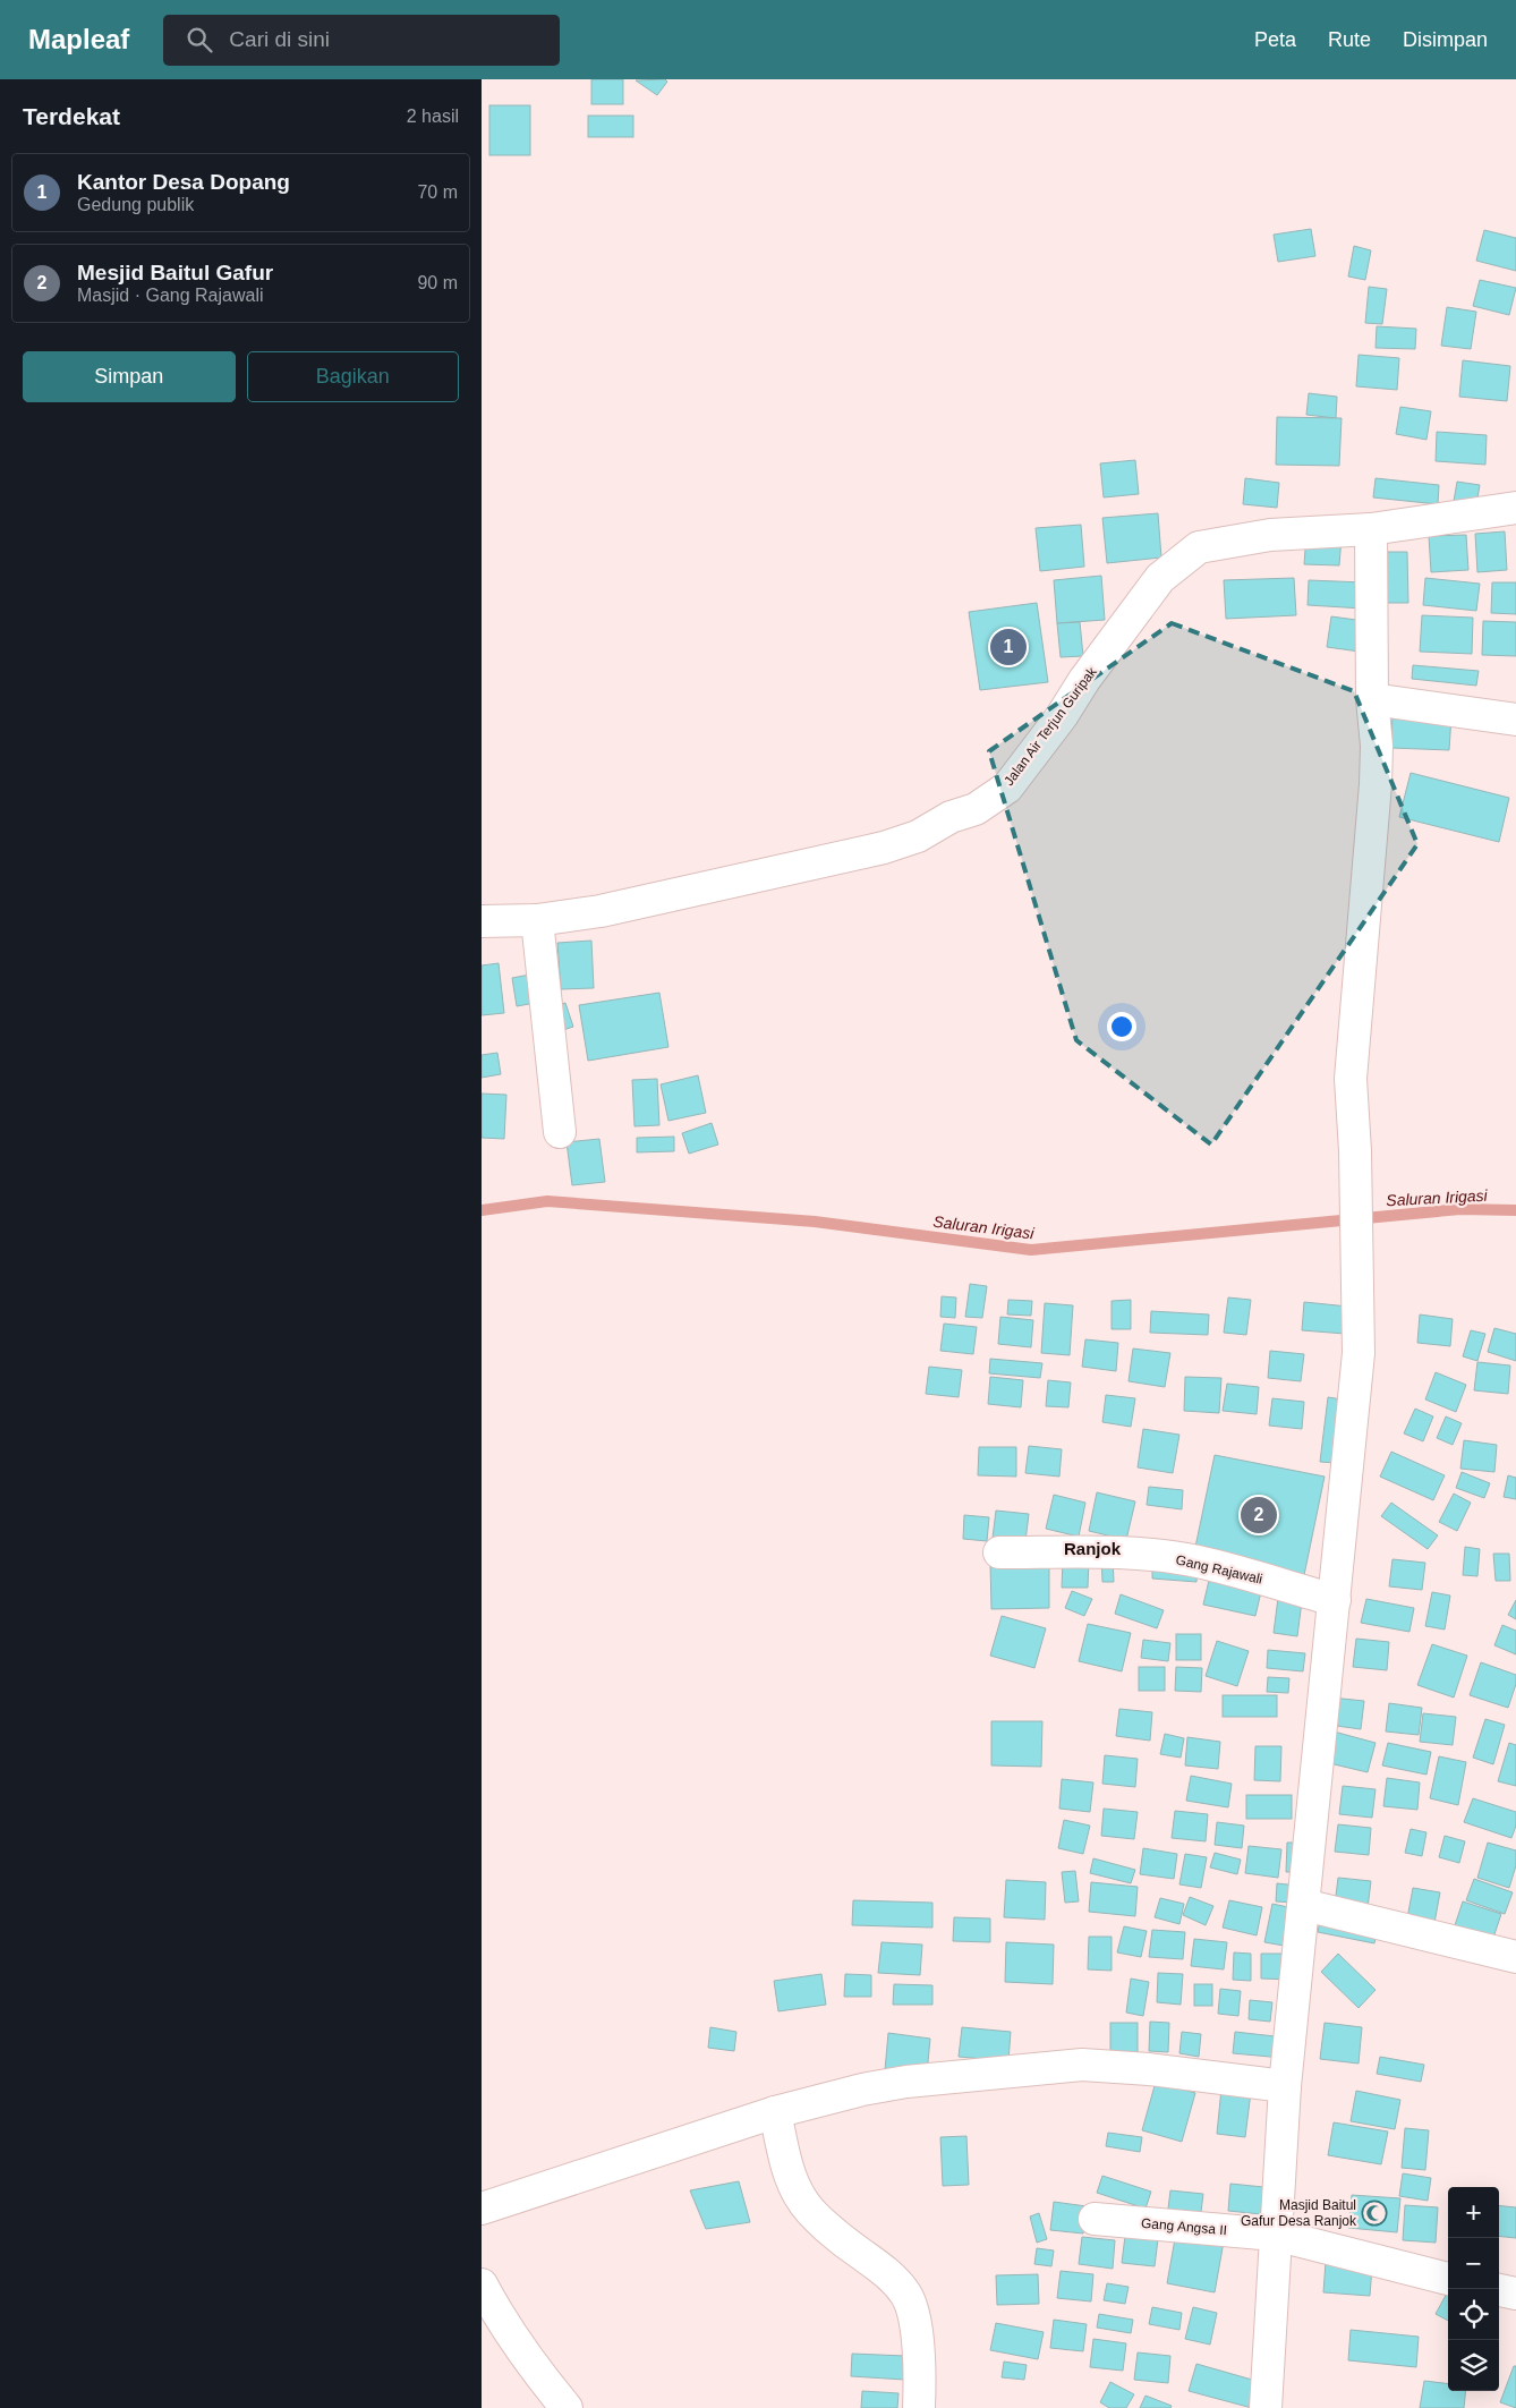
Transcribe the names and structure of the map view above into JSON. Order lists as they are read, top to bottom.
{
  "streets": {
    "street": ["Jalan Air Terjun Guripak", "Gang Rajawali", "Gang Angsa II"]
  },
  "districts": ["Ranjok"],
  "water": ["Saluran Irigasi"],
  "places": {
    "mosque": ["Masjid Baitul Gafur Desa Ranjok"]
  },
  "page": {
    "header": "Mapleaf",
    "search": "Cari di sini",
    "nav": ["Peta", "Rute", "Disimpan"],
    "heading": ["Terdekat", "2 hasil"],
    "list": [
      {
        "mark": "1",
        "name": "Kantor Desa Dopang",
        "note": "Gedung publik",
        "value": "70 m"
      },
      {
        "mark": "2",
        "name": "Mesjid Baitul Gafur",
        "note": "Masjid · Gang Rajawali",
        "value": "90 m"
      }
    ],
    "buttons": ["Simpan", "Bagikan"],
    "pins": ["1", "2"],
    "map_buttons": ["+", "−"]
  }
}
